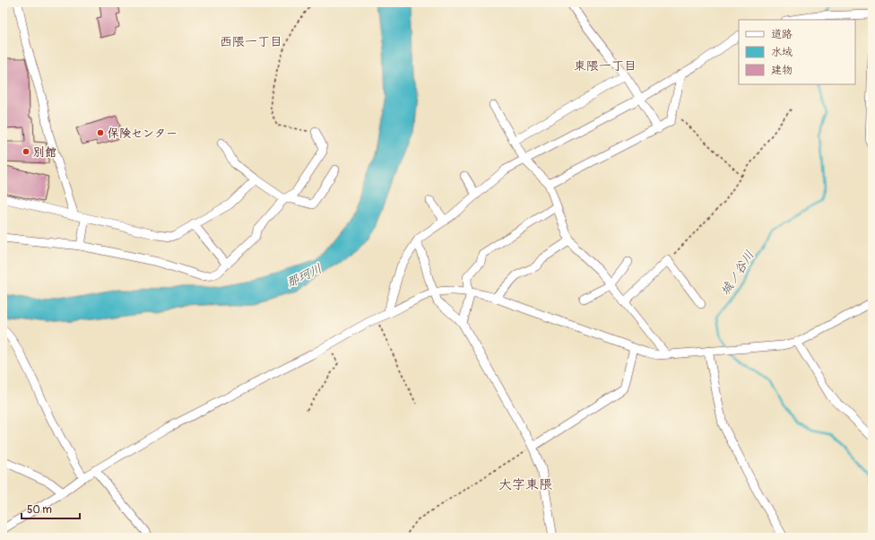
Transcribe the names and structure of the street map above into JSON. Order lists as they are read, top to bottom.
{
  "districts": ["西隈一丁目", "東隈一丁目", "大字東隈"],
  "water": ["城ノ谷川", "那珂川"],
  "places": ["保険センター", "別館"],
  "legend": ["道路", "水域", "建物"],
  "scale_bar": "50 m"
}
